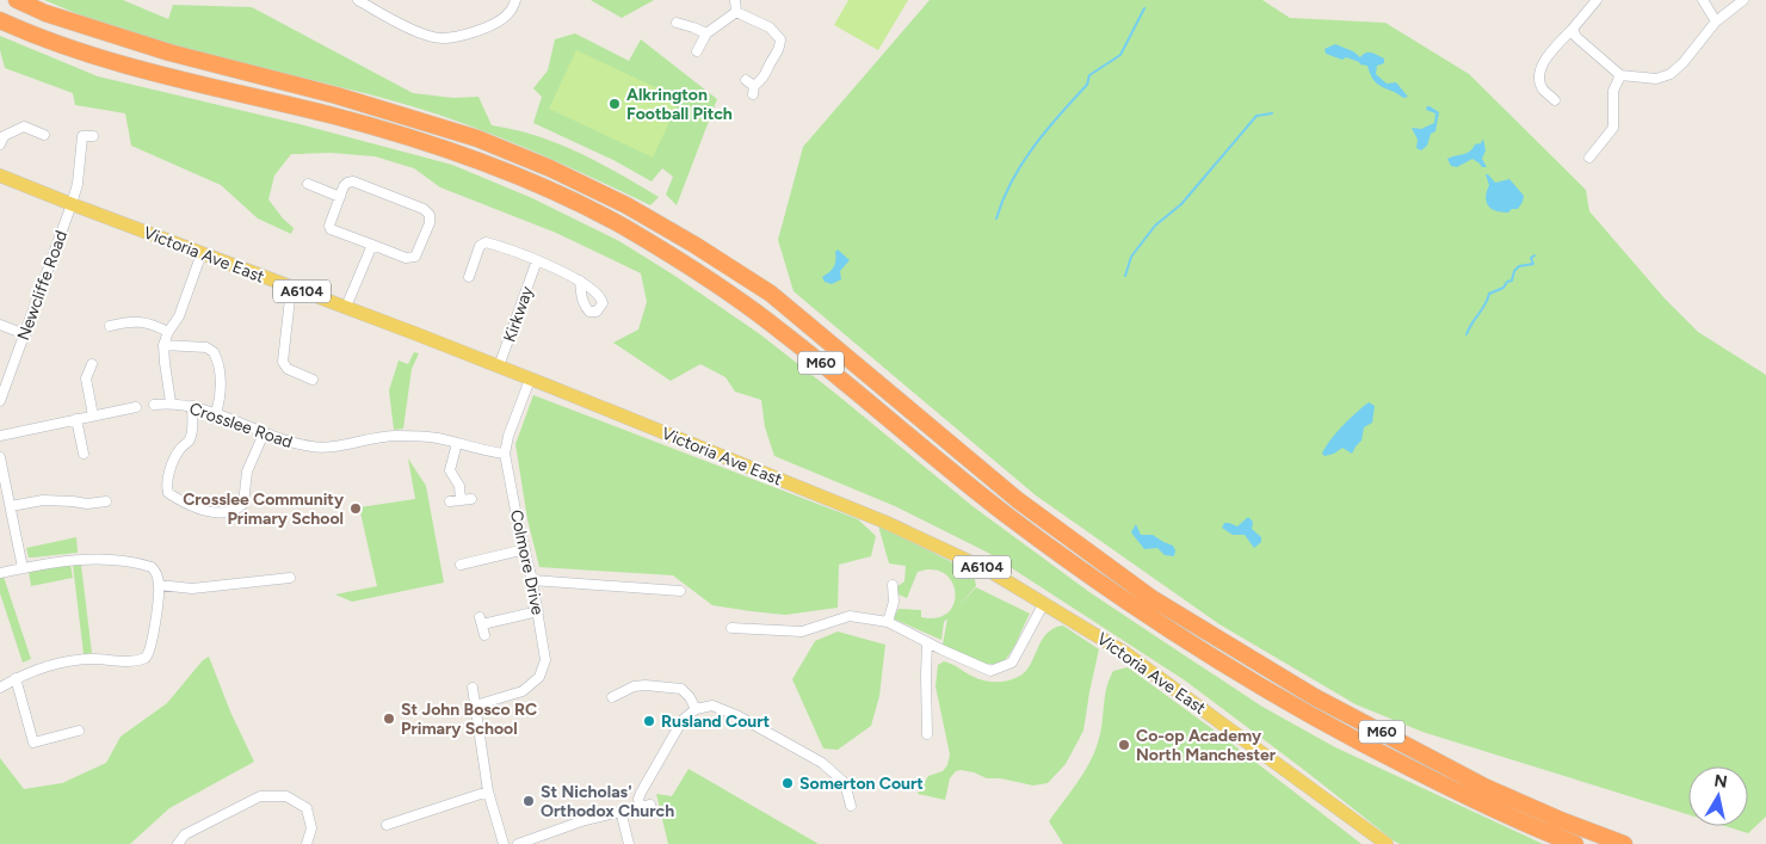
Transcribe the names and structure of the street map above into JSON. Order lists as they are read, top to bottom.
{
  "streets": {
    "highway": ["M60"],
    "main road": ["Victoria Ave East", "A6104"],
    "street": [
      "Newcliffe Road",
      "Kirkway",
      "Crosslee Road",
      "Colmore Drive"
    ]
  },
  "crossings": [
    ["Victoria Ave East", "Newcliffe Road"],
    ["Victoria Ave East", "Kirkway"],
    ["Victoria Ave East", "Colmore Drive"],
    ["Crosslee Road", "Colmore Drive"]
  ],
  "places": [
    "Alkrington Football Pitch",
    "Crosslee Community Primary School",
    "St John Bosco RC Primary School",
    "Rusland Court",
    "Co-op Academy North Manchester",
    "Somerton Court",
    "St Nicholas' Orthodox Church"
  ],
  "north": "top"
}
